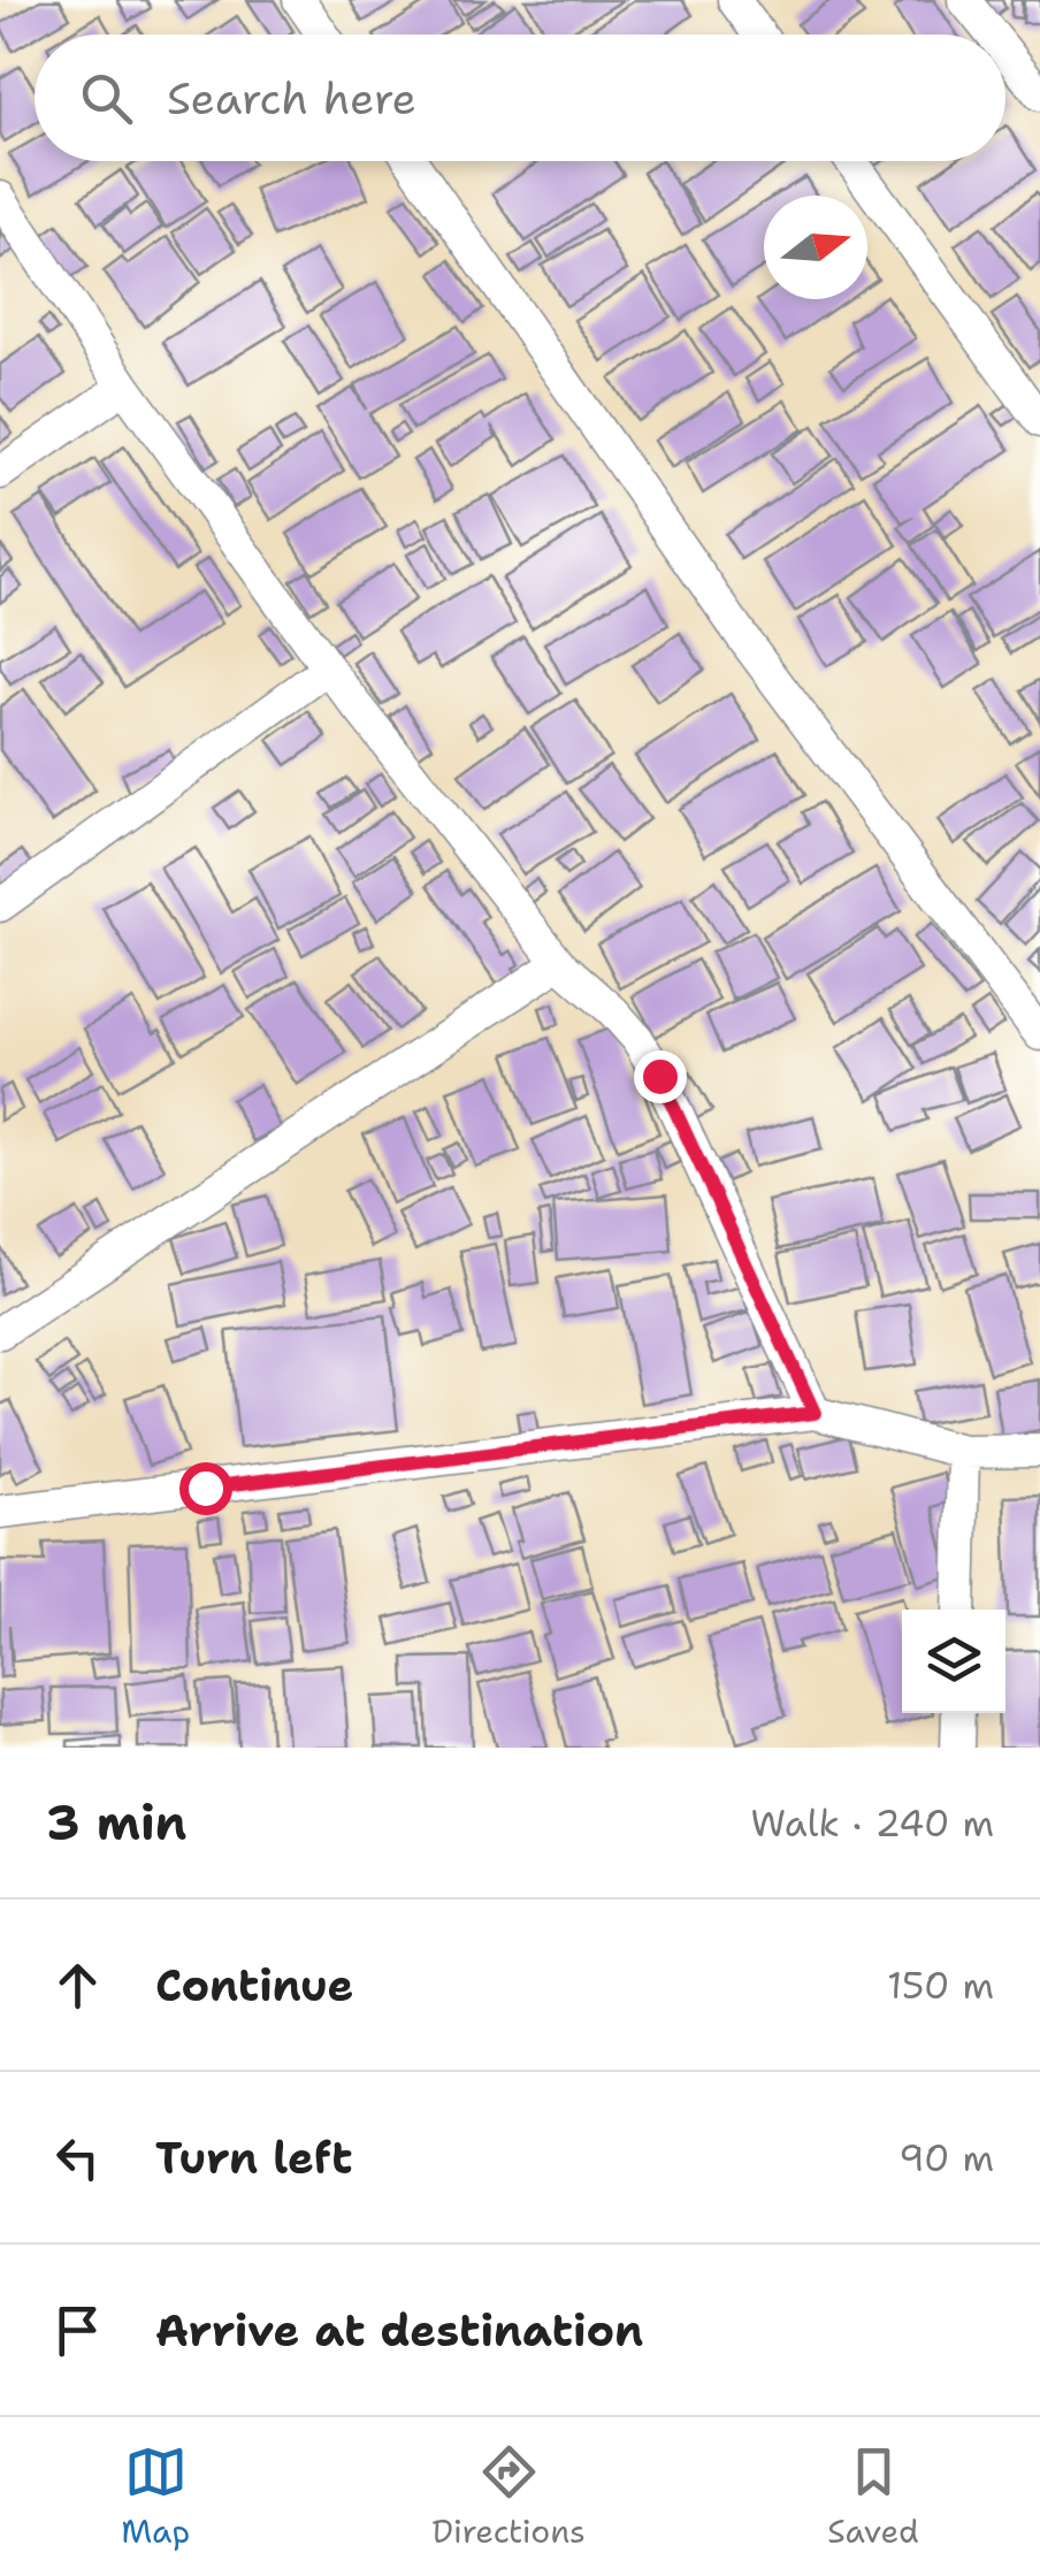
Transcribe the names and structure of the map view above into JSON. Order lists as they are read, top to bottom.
{
  "north": "right",
  "page": {
    "search": "Search here",
    "heading": ["3 min", "Walk · 240 m"],
    "list": [
      ["Continue", "150 m"],
      ["Turn left", "90 m"],
      "Arrive at destination"
    ],
    "nav": ["Map", "Directions", "Saved"]
  }
}
